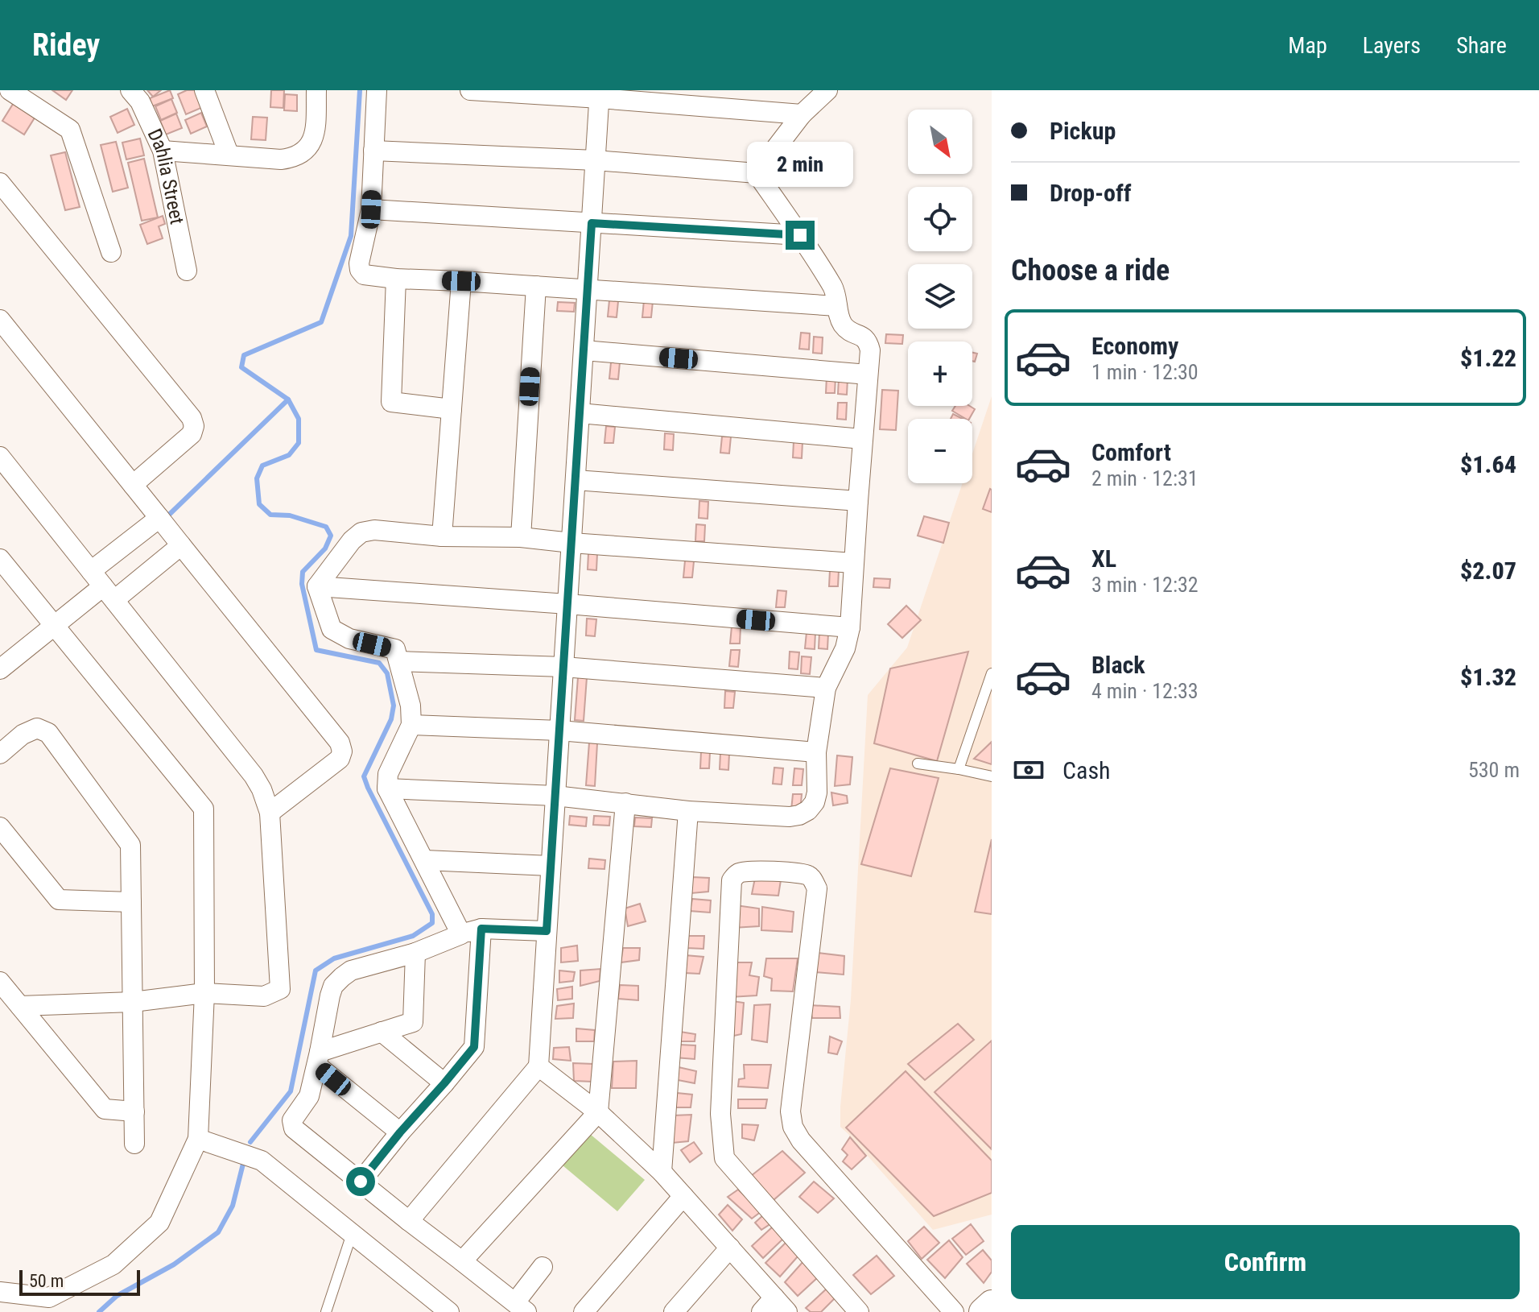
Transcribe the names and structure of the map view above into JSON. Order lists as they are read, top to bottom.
{
  "streets": {
    "street": ["Dahlia Street"]
  },
  "scale_bar": "50 m",
  "north": "bottom right",
  "page": {
    "header": "Ridey",
    "nav": ["Map", "Layers", "Share"],
    "banner": ["Pickup", "Drop-off"],
    "map_buttons": ["+", "−"],
    "bubble": "2 min",
    "heading": "Choose a ride",
    "list": [
      {
        "name": "Economy",
        "note": "1 min · 12:30",
        "value": "$1.22"
      },
      {
        "name": "Comfort",
        "note": "2 min · 12:31",
        "value": "$1.64"
      },
      {
        "name": "XL",
        "note": "3 min · 12:32",
        "value": "$2.07"
      },
      {
        "name": "Black",
        "note": "4 min · 12:33",
        "value": "$1.32"
      }
    ],
    "pay": ["Cash", "530 m"],
    "buttons": "Confirm",
    "scale": "50 m"
  }
}
